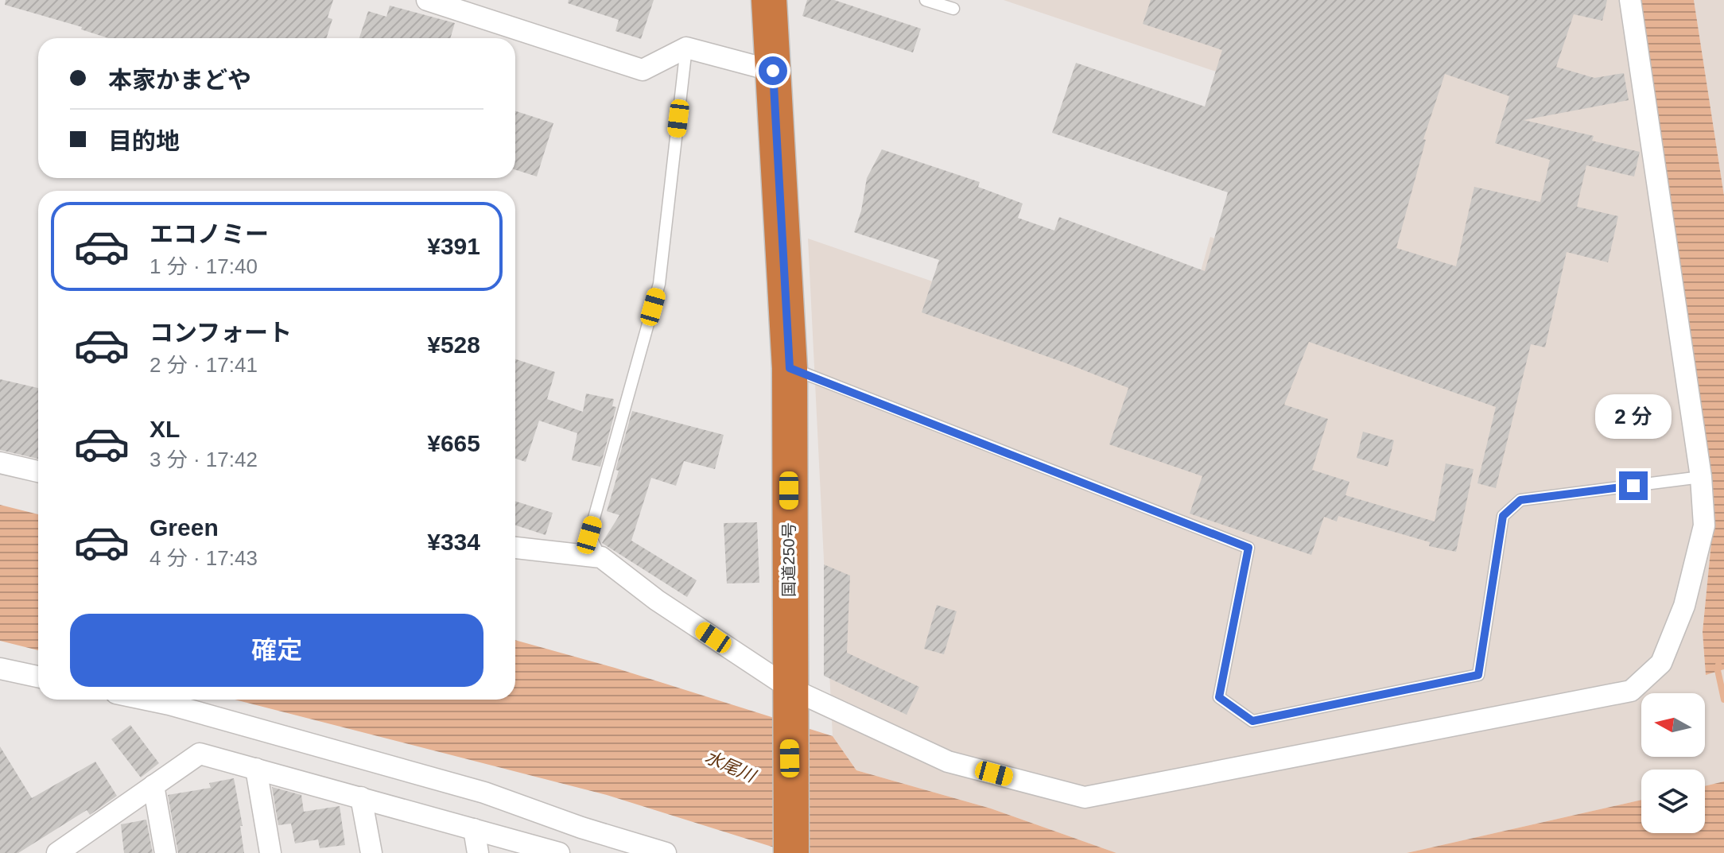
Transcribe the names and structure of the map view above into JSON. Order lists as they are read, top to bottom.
{
  "streets": {
    "highway": ["国道250号"]
  },
  "water": ["水尾川"],
  "north": "left",
  "page": {
    "banner": ["本家かまどや", "目的地"],
    "list": [
      {
        "name": "エコノミー",
        "note": "1 分 · 17:40",
        "value": "¥391"
      },
      {
        "name": "コンフォート",
        "note": "2 分 · 17:41",
        "value": "¥528"
      },
      {
        "name": "XL",
        "note": "3 分 · 17:42",
        "value": "¥665"
      },
      {
        "name": "Green",
        "note": "4 分 · 17:43",
        "value": "¥334"
      }
    ],
    "bubble": "2 分",
    "buttons": "確定"
  }
}
